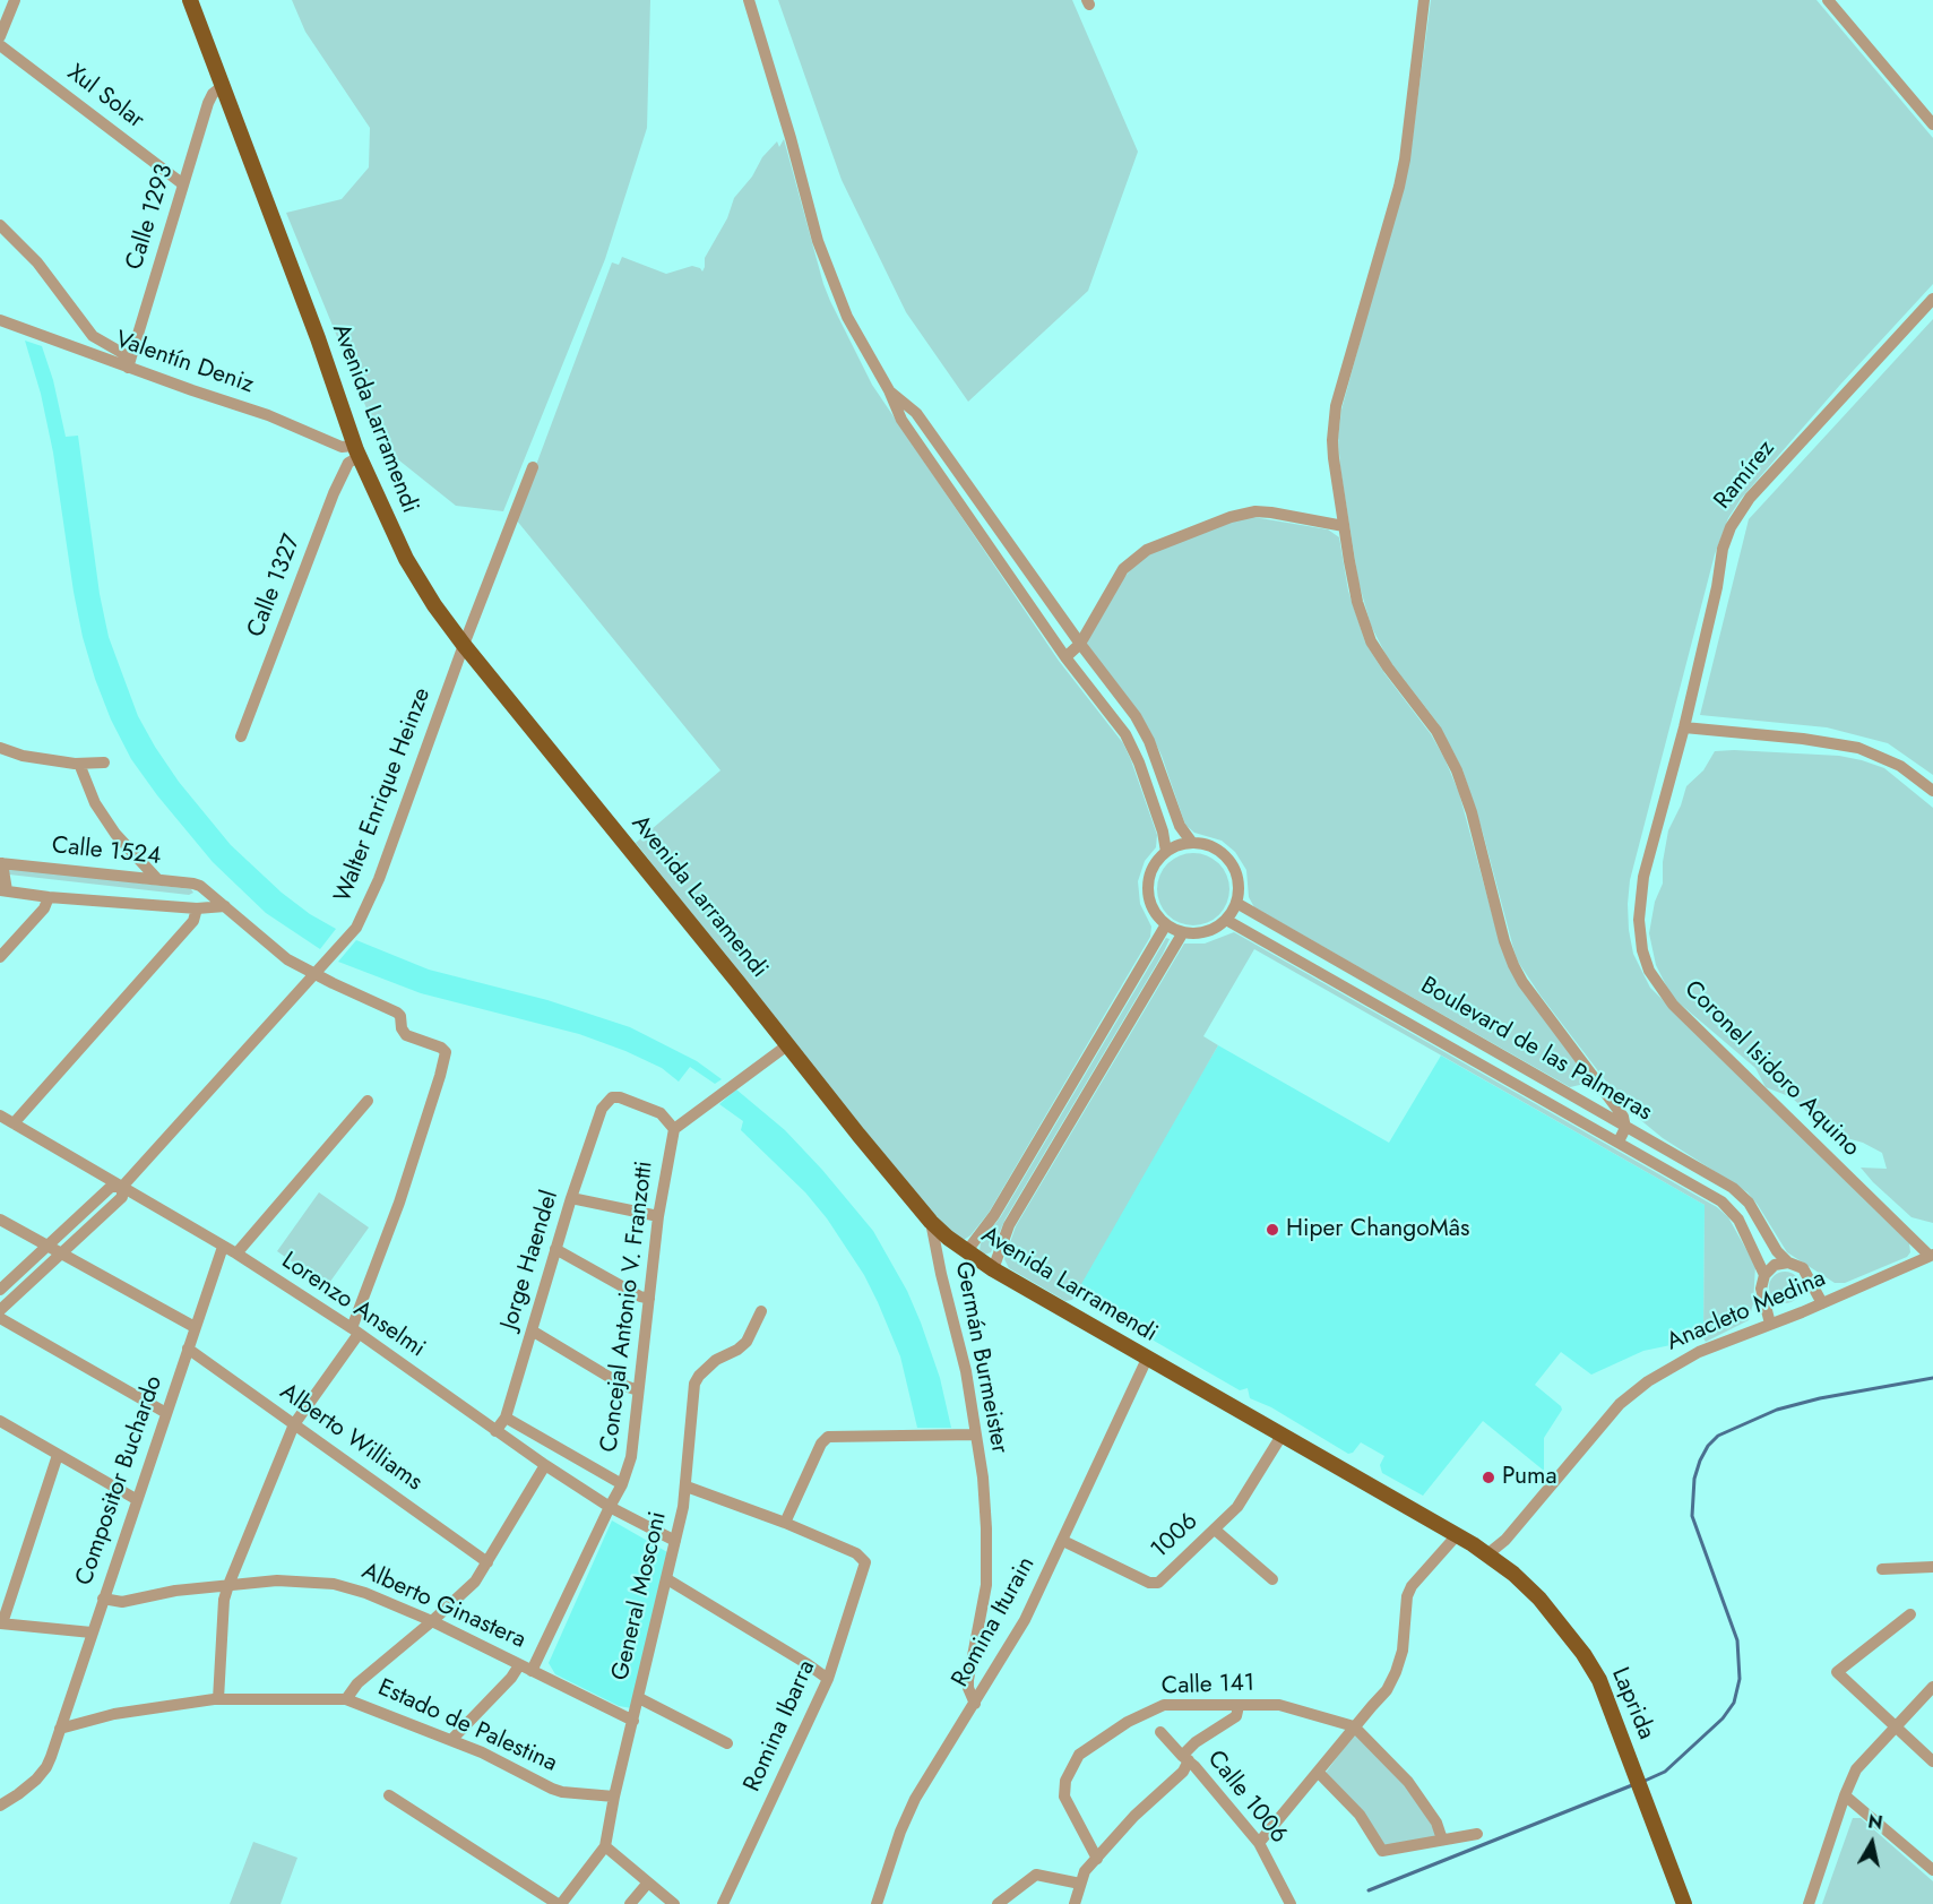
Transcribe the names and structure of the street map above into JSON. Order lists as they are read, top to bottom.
{
  "streets": {
    "main road": ["Avenida Larramendi", "Laprida"],
    "street": [
      "Xul Solar",
      "Calle 1293",
      "Valentín Deniz",
      "Ramírez",
      "Calle 1327",
      "Walter Enrique Heinze",
      "Calle 1524",
      "Boulevard de las Palmeras",
      "Coronel Isidoro Aquino",
      "Jorge Haendel",
      "Lorenzo Anselmi",
      "Concejal Antonio V. Franzotti",
      "Anacleto Medina",
      "Germán Burmeister",
      "Alberto Williams",
      "Compositor Buchardo",
      "1006",
      "General Mosconi",
      "Alberto Ginastera",
      "Romina Iturain",
      "Calle 141",
      "Estado de Palestina",
      "Romina Ibarra",
      "Calle 1006"
    ]
  },
  "crossings": [
    ["Xul Solar", "Calle 1293"],
    ["Calle 1293", "Valentín Deniz"],
    ["Calle 1293", "Avenida Larramendi"],
    ["Valentín Deniz", "Avenida Larramendi"],
    ["Valentín Deniz", "Calle 1327"],
    ["Avenida Larramendi", "Calle 1327"],
    ["Avenida Larramendi", "Walter Enrique Heinze"],
    ["Avenida Larramendi", "Anacleto Medina"],
    ["Avenida Larramendi", "Germán Burmeister"],
    ["Avenida Larramendi", "1006"],
    ["Avenida Larramendi", "Romina Iturain"],
    ["Avenida Larramendi", "Laprida"],
    ["Ramírez", "Coronel Isidoro Aquino"],
    ["Walter Enrique Heinze", "Lorenzo Anselmi"],
    ["Boulevard de las Palmeras", "Anacleto Medina"],
    ["Coronel Isidoro Aquino", "Anacleto Medina"],
    ["Jorge Haendel", "Lorenzo Anselmi"],
    ["Jorge Haendel", "Concejal Antonio V. Franzotti"],
    ["Lorenzo Anselmi", "Concejal Antonio V. Franzotti"],
    ["Lorenzo Anselmi", "Compositor Buchardo"],
    ["Lorenzo Anselmi", "General Mosconi"],
    ["Concejal Antonio V. Franzotti", "Alberto Ginastera"],
    ["Anacleto Medina", "Laprida"],
    ["Germán Burmeister", "Romina Iturain"],
    ["Alberto Williams", "Compositor Buchardo"],
    ["Compositor Buchardo", "Alberto Ginastera"],
    ["Compositor Buchardo", "Estado de Palestina"],
    ["1006", "Romina Iturain"],
    ["General Mosconi", "Alberto Ginastera"],
    ["General Mosconi", "Estado de Palestina"],
    ["Calle 141", "Calle 1006"]
  ],
  "places": ["Hiper ChangoMâs", "Puma"],
  "north": "top"
}
